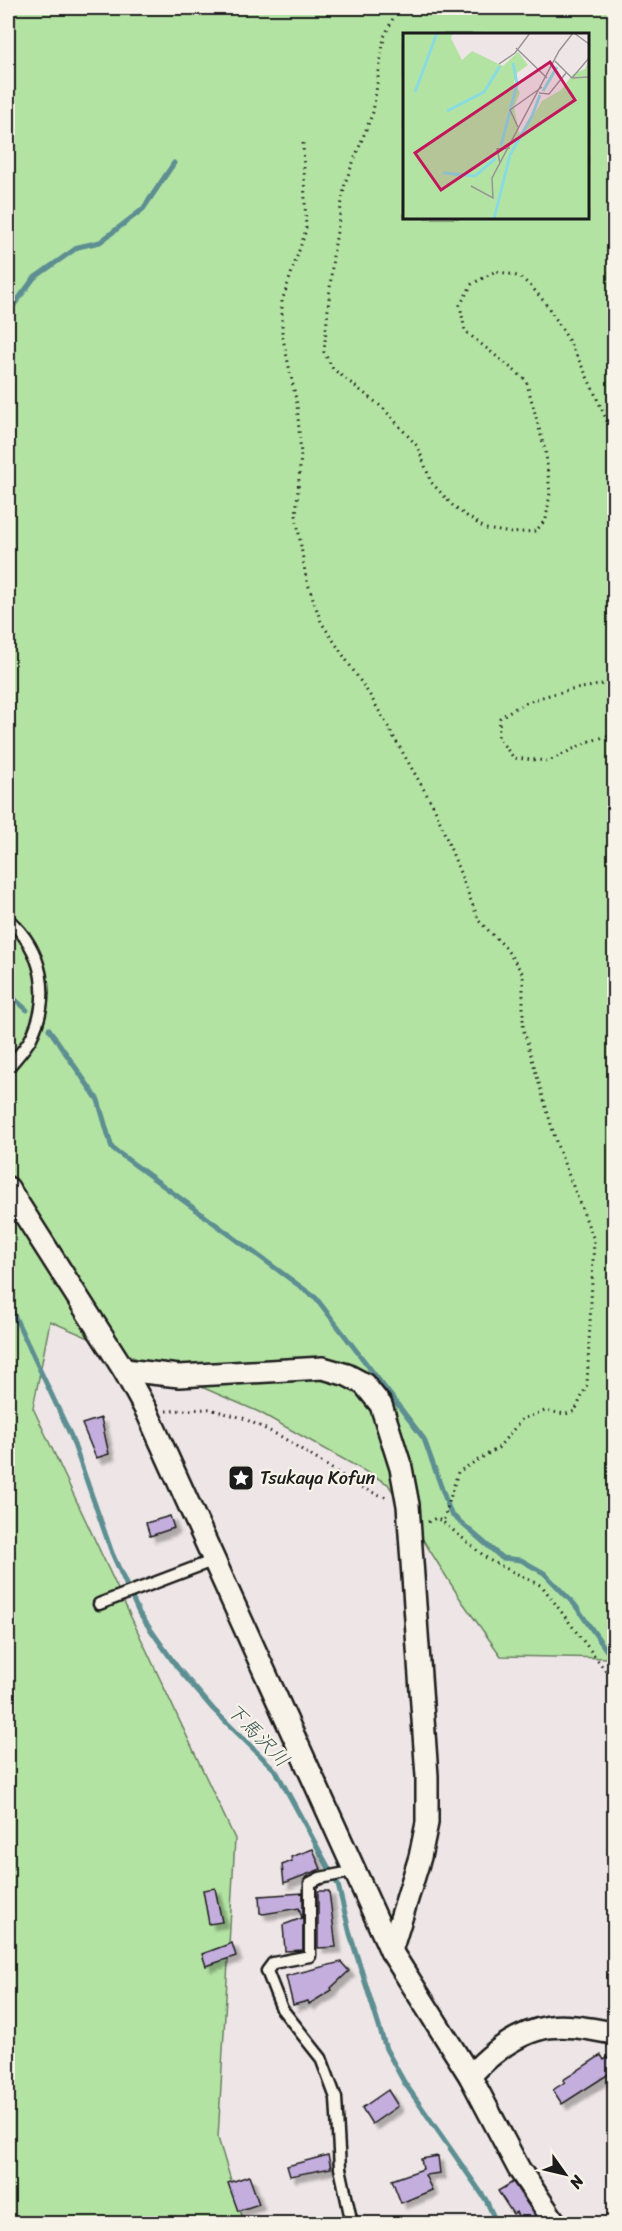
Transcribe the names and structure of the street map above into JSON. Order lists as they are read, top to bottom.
{
  "water": ["下馬沢川"],
  "places": {
    "place": ["Tsukaya Kofun"]
  },
  "north": "bottom right"
}
